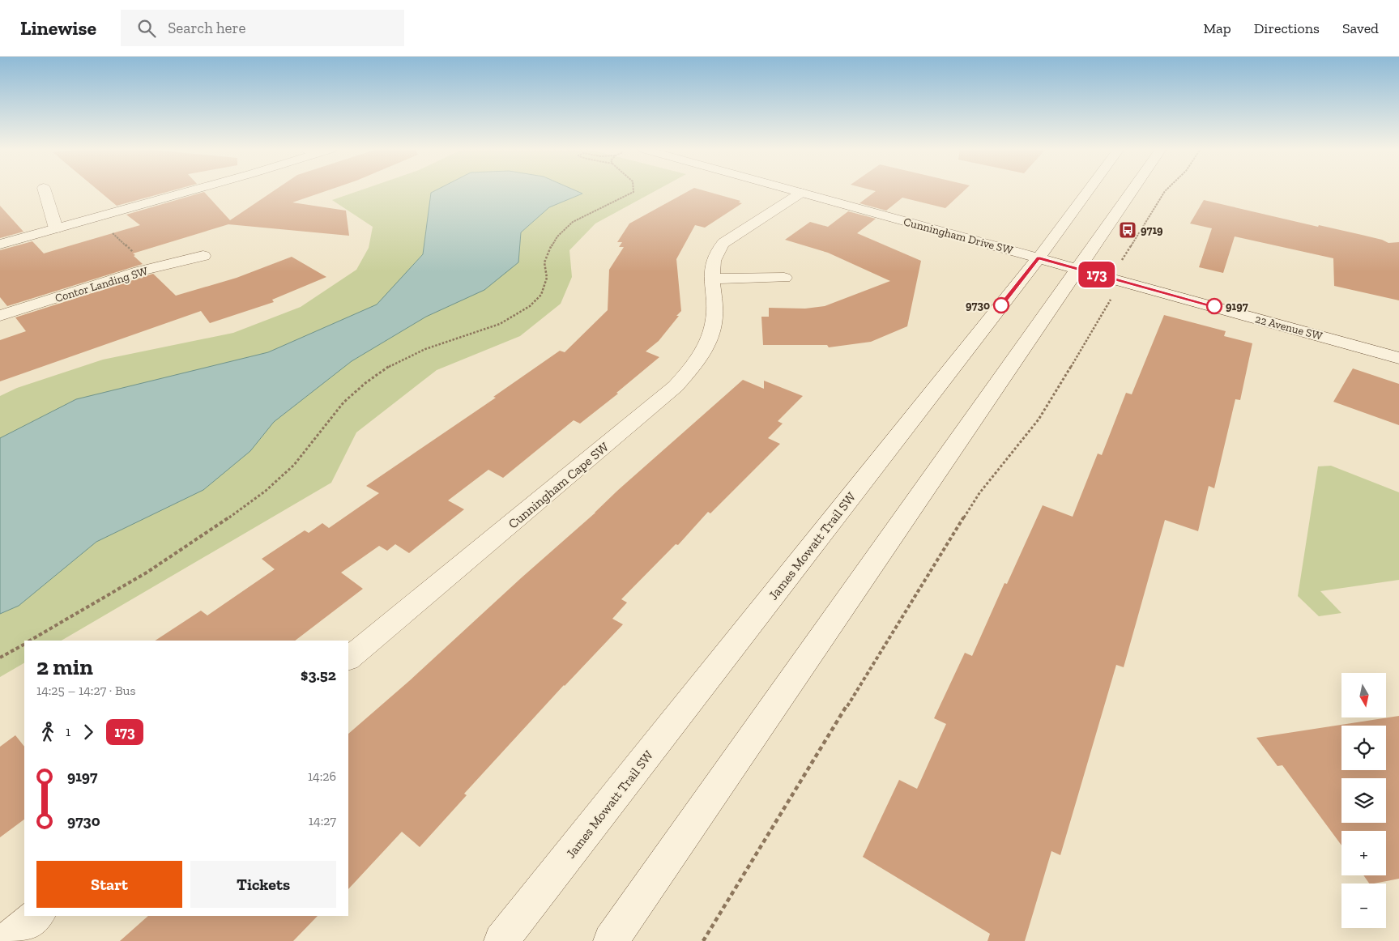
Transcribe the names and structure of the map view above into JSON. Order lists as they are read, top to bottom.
{
  "streets": {
    "street": [
      "Cunningham Drive SW",
      "Contor Landing SW",
      "22 Avenue SW",
      "Cunningham Cape SW",
      "James Mowatt Trail SW"
    ]
  },
  "crossings": [
    ["Cunningham Drive SW", "22 Avenue SW"],
    ["Cunningham Drive SW", "Cunningham Cape SW"],
    ["Cunningham Drive SW", "James Mowatt Trail SW"],
    ["22 Avenue SW", "James Mowatt Trail SW"]
  ],
  "places": {
    "bus stop": ["9719"],
    "other": ["9730", "9197"]
  },
  "lines": ["bus line 173"],
  "north": "bottom",
  "page": {
    "header": "Linewise",
    "search": "Search here",
    "nav": ["Map", "Directions", "Saved"],
    "on_map": "173",
    "heading": ["2 min", "14:25 – 14:27 · Bus", "$3.52"],
    "map_buttons": ["+", "−"],
    "legs": ["1", "173"],
    "list": [
      {
        "name": "9197",
        "value": "14:26"
      },
      {
        "name": "9730",
        "value": "14:27"
      }
    ],
    "buttons": ["Start", "Tickets"]
  }
}
